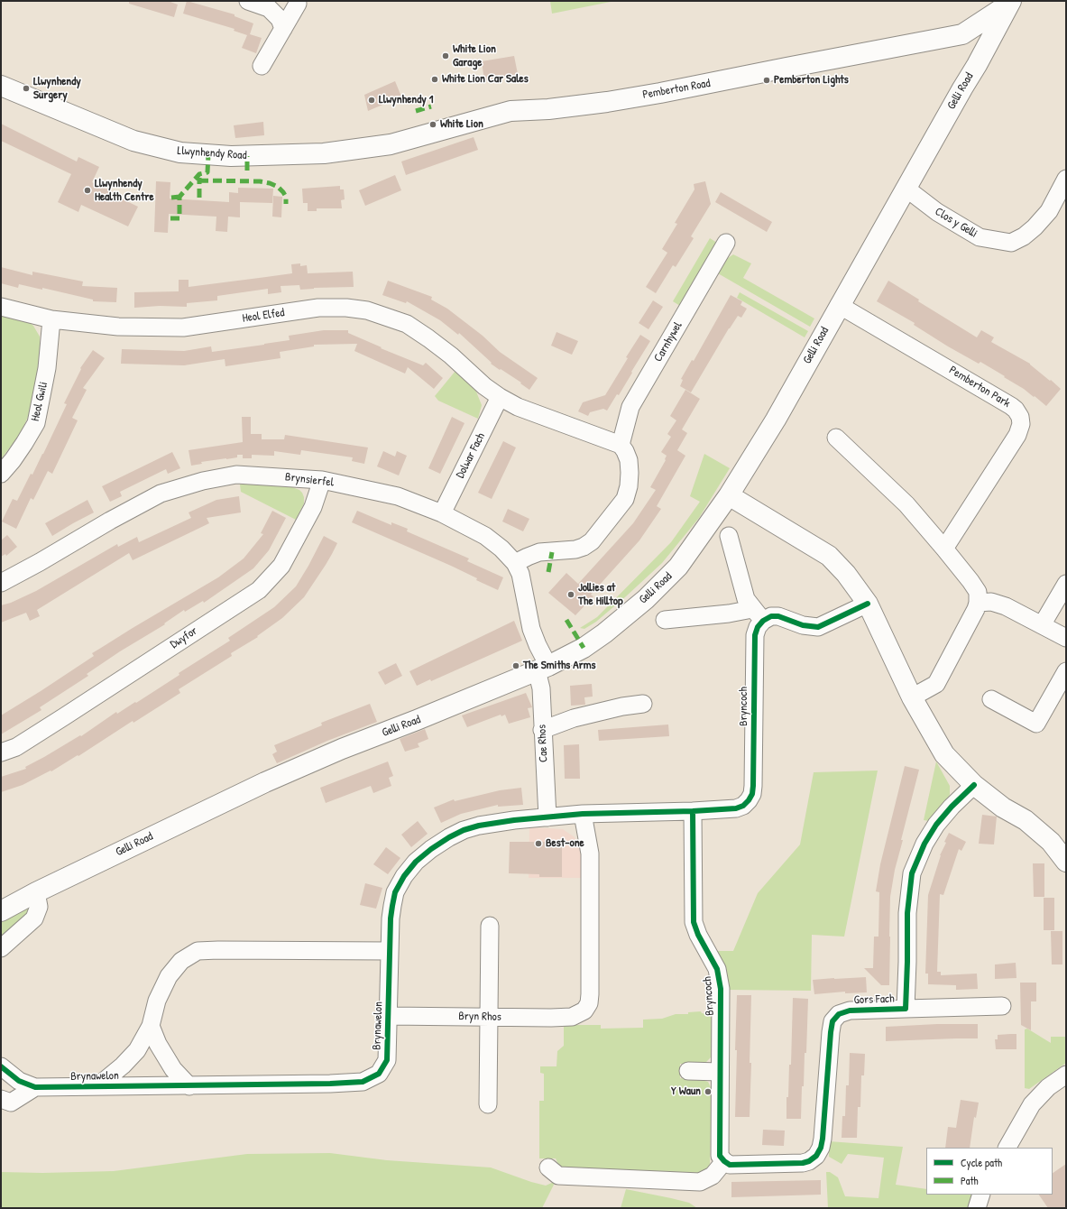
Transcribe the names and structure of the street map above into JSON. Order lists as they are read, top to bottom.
{
  "streets": {
    "main road": ["Pemberton Road", "Gelli Road", "Llwynhendy Road"],
    "street": [
      "Clos y Gelli",
      "Heol Elfed",
      "Carnhywel",
      "Pemberton Park",
      "Heol Gwili",
      "Dolwar Fach",
      "Brynsierfel",
      "Dwyfor",
      "Bryncoch",
      "Cae Rhos",
      "Gors Fach",
      "Bryn Rhos",
      "Brynawelon"
    ]
  },
  "crossings": [
    ["Pemberton Road", "Gelli Road"],
    ["Pemberton Road", "Llwynhendy Road"],
    ["Gelli Road", "Clos y Gelli"],
    ["Gelli Road", "Pemberton Park"],
    ["Gelli Road", "Brynsierfel"],
    ["Gelli Road", "Cae Rhos"],
    ["Heol Elfed", "Heol Gwili"],
    ["Heol Elfed", "Dolwar Fach"],
    ["Dolwar Fach", "Brynsierfel"],
    ["Brynsierfel", "Dwyfor"],
    ["Brynsierfel", "Cae Rhos"],
    ["Bryncoch", "Gors Fach"],
    ["Bryncoch", "Bryn Rhos"],
    ["Bryncoch", "Brynawelon"],
    ["Cae Rhos", "Brynawelon"],
    ["Bryn Rhos", "Brynawelon"]
  ],
  "places": [
    "White Lion Garage",
    "White Lion Car Sales",
    "Pemberton Lights",
    "Llwynhendy Surgery",
    "Llwynhendy 1",
    "White Lion",
    "Llwynhendy Health Centre",
    "Jollies at The Hilltop",
    "The Smiths Arms",
    "Best-one",
    "Y Waun"
  ],
  "legend": ["Cycle path", "Path"]
}
